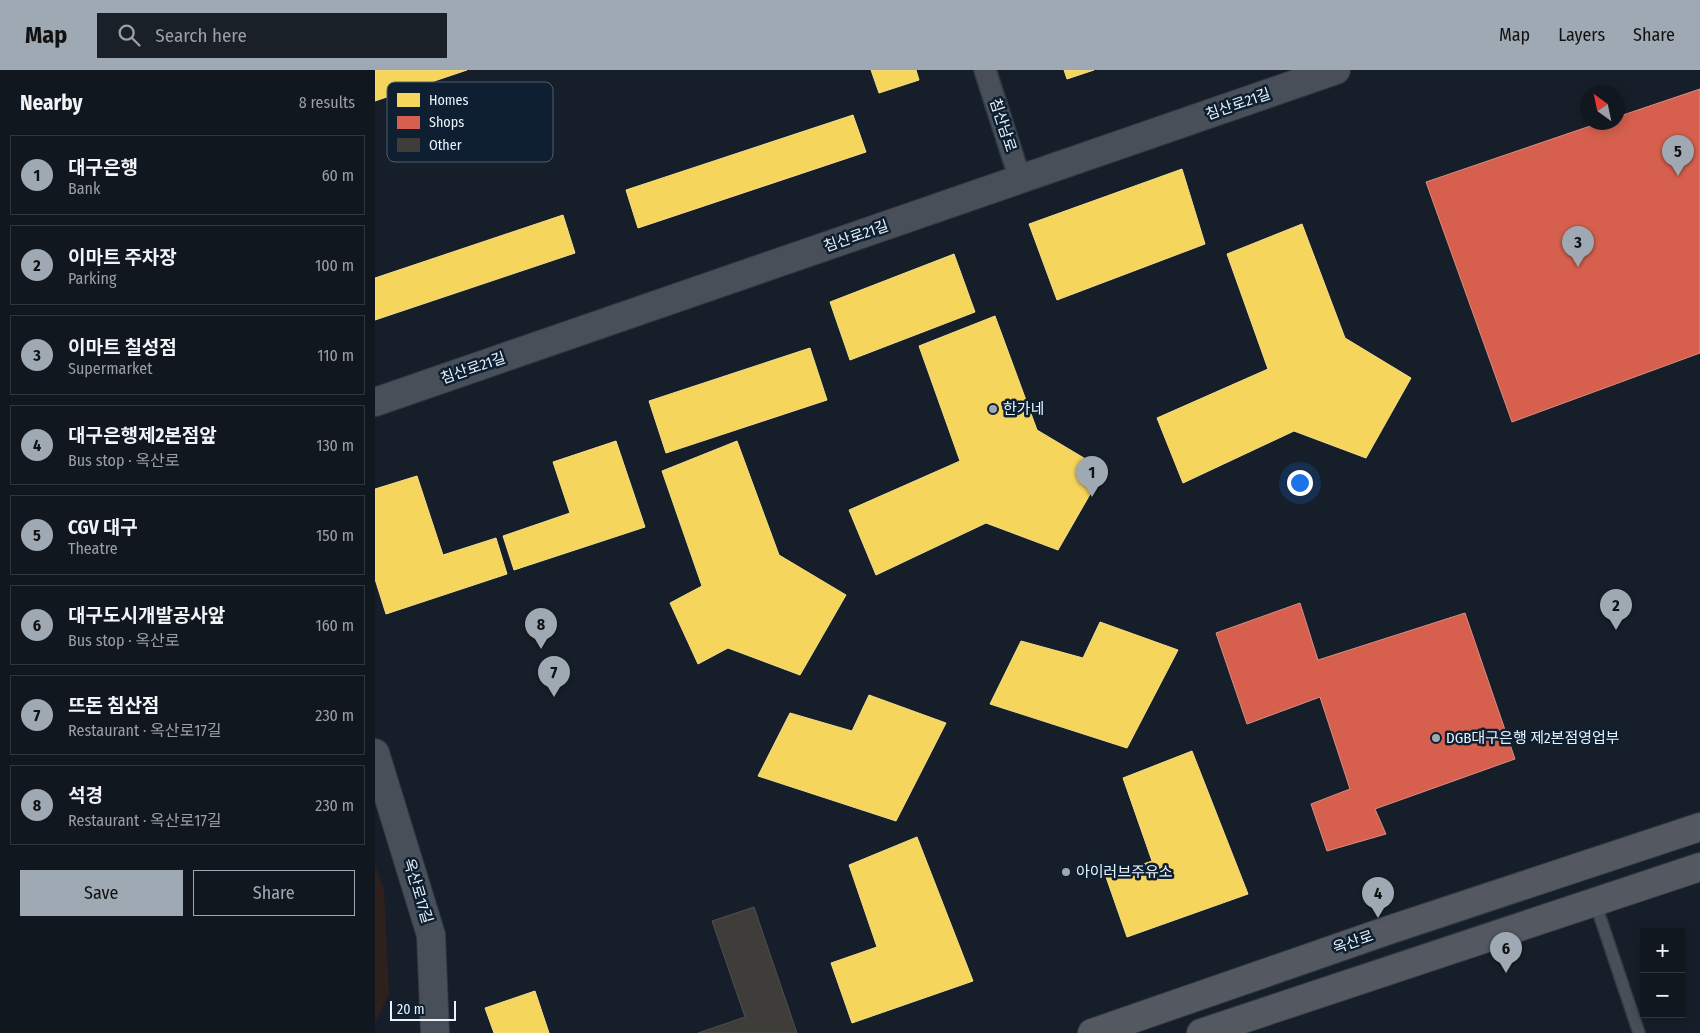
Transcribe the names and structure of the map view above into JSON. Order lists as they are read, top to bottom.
{
  "streets": {
    "main road": ["옥산로"],
    "street": ["침산로21길", "침산남로", "옥산로17길"]
  },
  "crossings": [
    ["침산로21길", "침산남로"]
  ],
  "places": ["한가네", "DGB대구은행 제2본점영업부", "아이러브주유소"],
  "legend": ["Homes", "Shops", "Other"],
  "scale_bar": "20 m",
  "north": "top left",
  "page": {
    "header": "Map",
    "search": "Search here",
    "nav": ["Map", "Layers", "Share"],
    "heading": ["Nearby", "8 results"],
    "list": [
      {
        "mark": "1",
        "name": "대구은행",
        "note": "Bank",
        "value": "60 m"
      },
      {
        "mark": "2",
        "name": "이마트 주차장",
        "note": "Parking",
        "value": "100 m"
      },
      {
        "mark": "3",
        "name": "이마트 칠성점",
        "note": "Supermarket",
        "value": "110 m"
      },
      {
        "mark": "4",
        "name": "대구은행제2본점앞",
        "note": "Bus stop · 옥산로",
        "value": "130 m"
      },
      {
        "mark": "5",
        "name": "CGV 대구",
        "note": "Theatre",
        "value": "150 m"
      },
      {
        "mark": "6",
        "name": "대구도시개발공사앞",
        "note": "Bus stop · 옥산로",
        "value": "160 m"
      },
      {
        "mark": "7",
        "name": "뜨돈 침산점",
        "note": "Restaurant · 옥산로17길",
        "value": "230 m"
      },
      {
        "mark": "8",
        "name": "석경",
        "note": "Restaurant · 옥산로17길",
        "value": "230 m"
      }
    ],
    "pins": [
      "5",
      "3",
      "1",
      "2",
      "8",
      "7",
      "4",
      "6"
    ],
    "buttons": ["Save", "Share"],
    "map_buttons": ["+", "−"],
    "scale": "20 m"
  }
}
